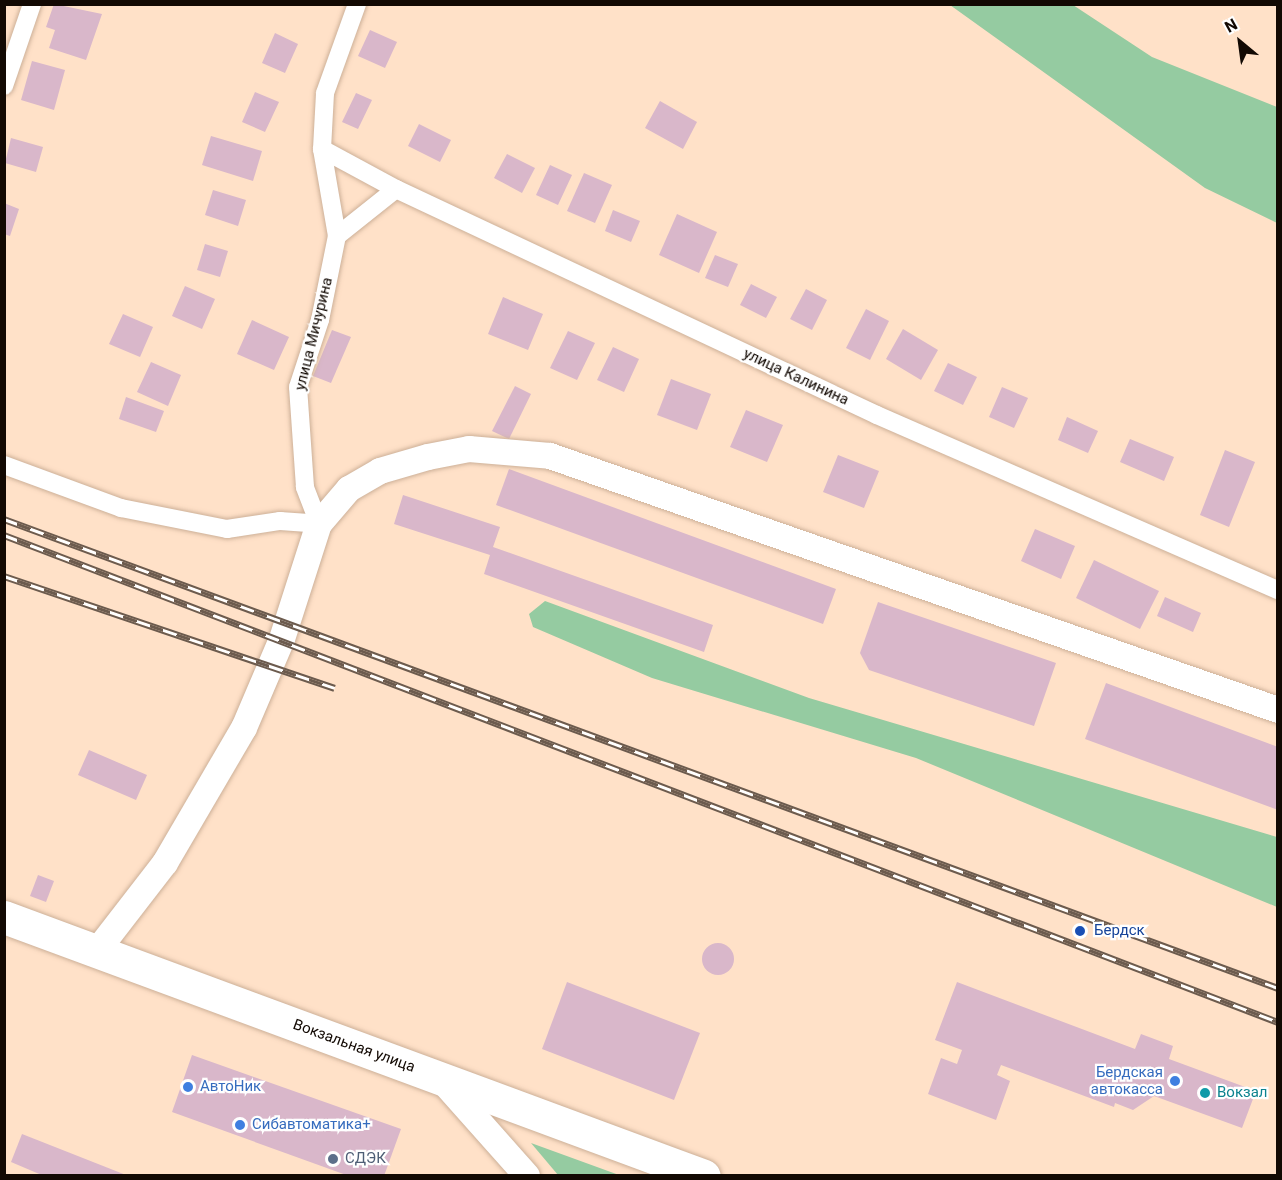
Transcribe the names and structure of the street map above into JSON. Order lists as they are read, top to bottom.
{
  "streets": {
    "highway": ["Вокзальная улица"],
    "street": ["улица Мичурина", "улица Калинина"]
  },
  "crossings": [
    ["улица Мичурина", "улица Калинина"]
  ],
  "places": [
    "Бердск",
    "Бердская автокасса",
    "АвтоНик",
    "Вокзал",
    "Сибавтоматика+",
    "СДЭК"
  ],
  "north": "top left"
}
